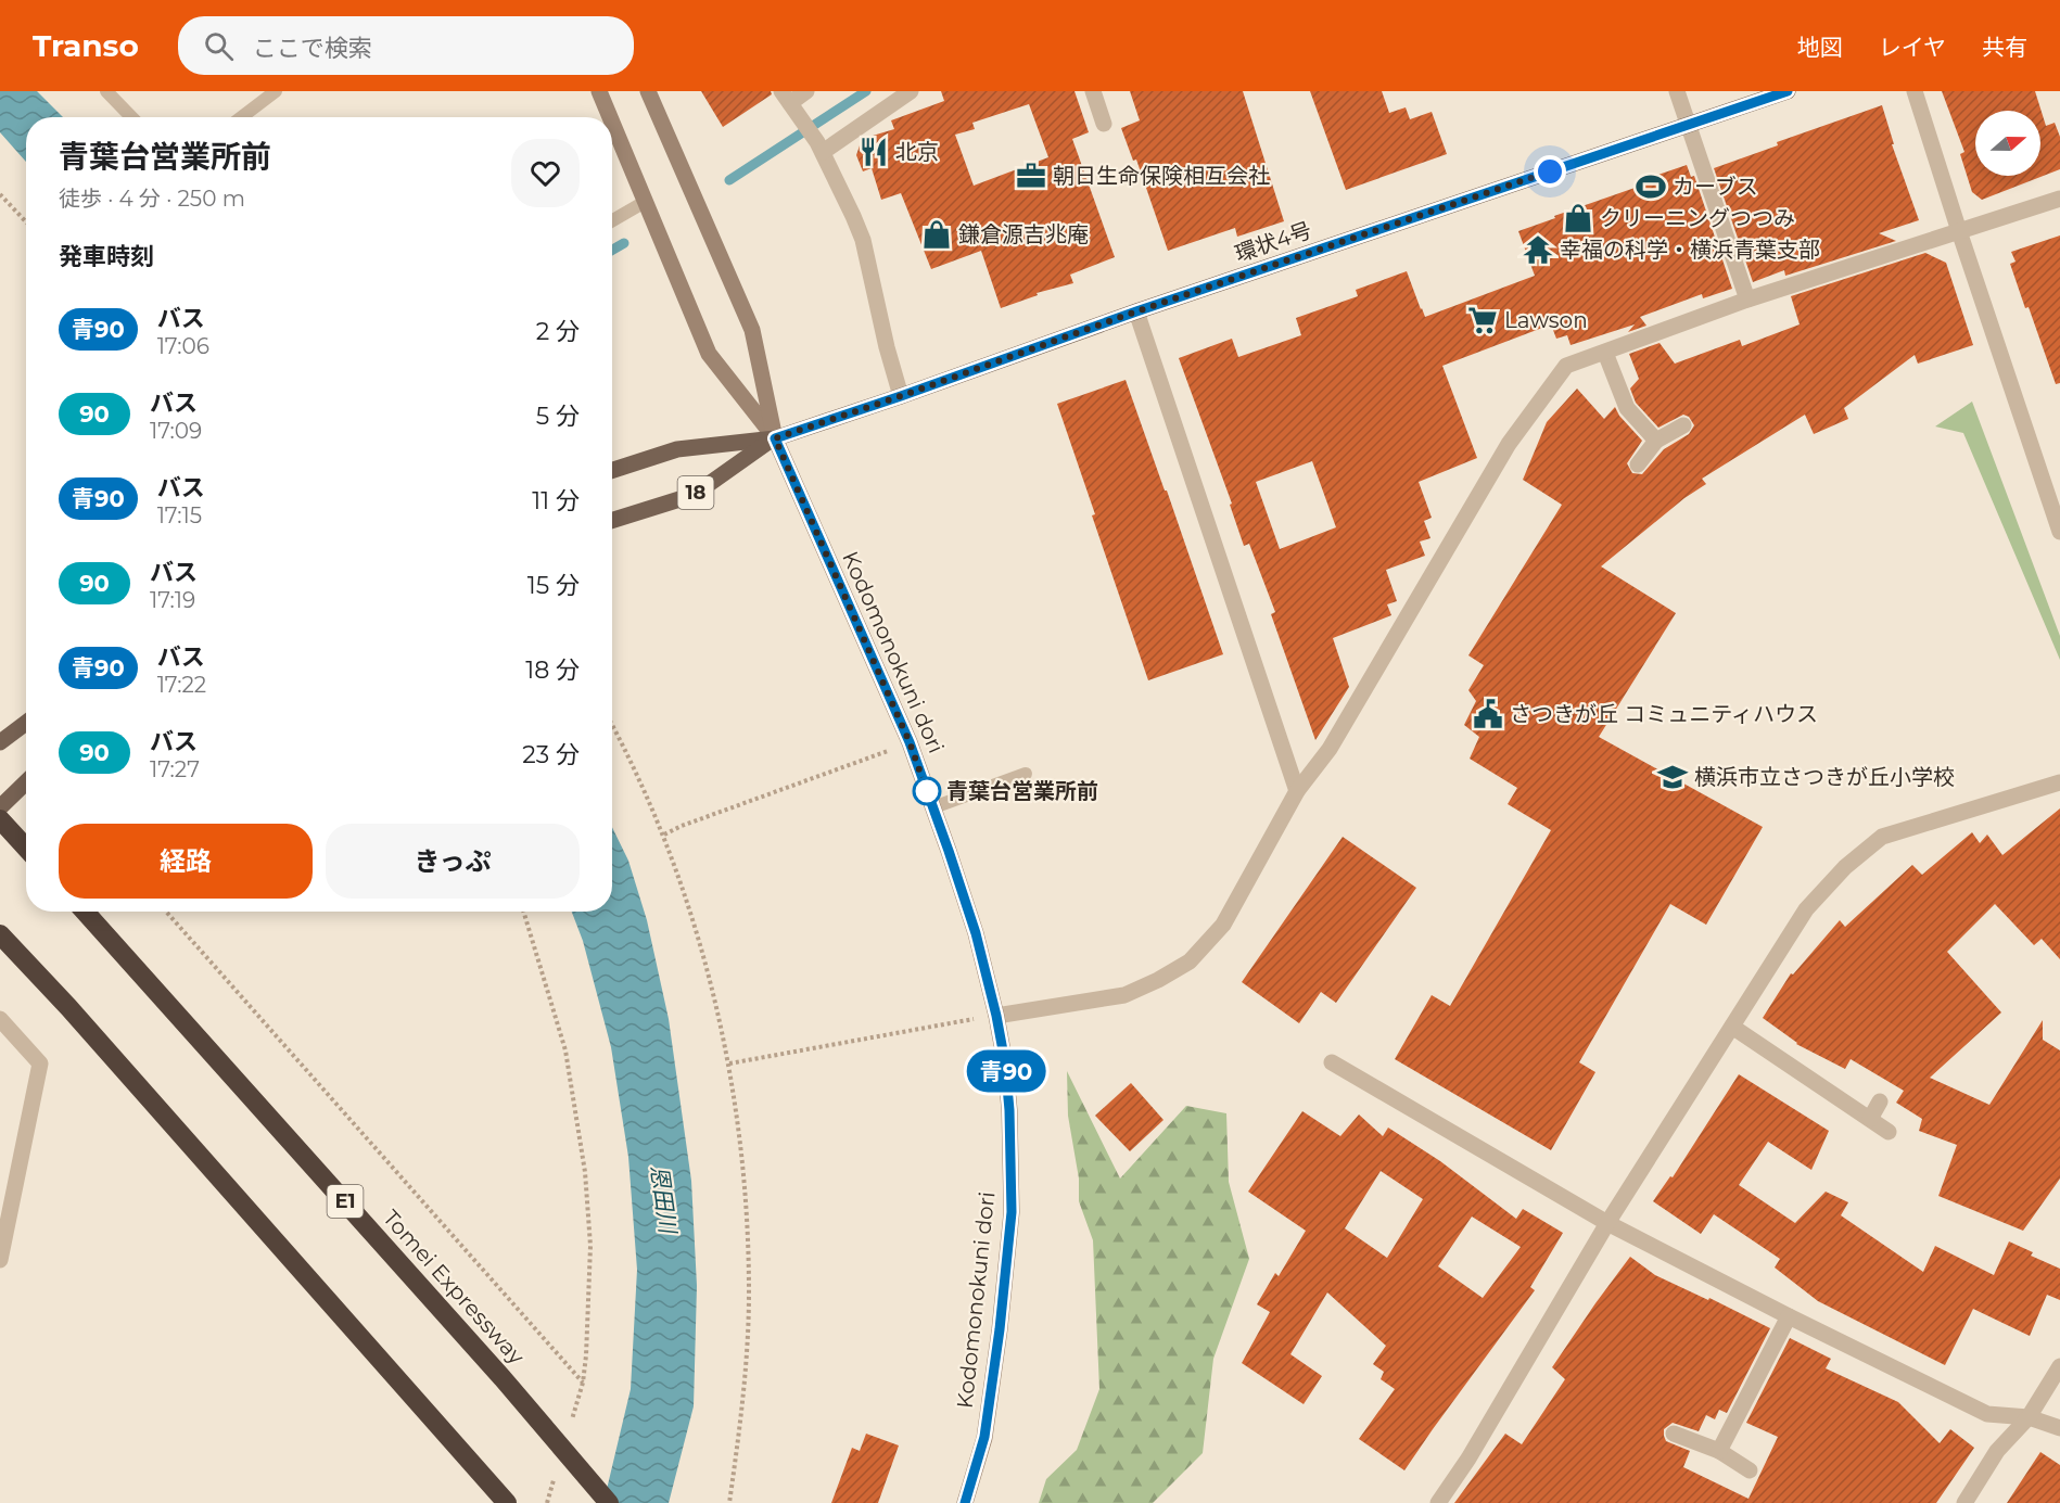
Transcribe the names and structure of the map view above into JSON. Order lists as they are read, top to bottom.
{
  "streets": {
    "highway": ["E1", "Tomei Expressway"],
    "main road": ["環状4号", "18", "Kodomonokuni dori"]
  },
  "crossings": [
    ["環状4号", "18"],
    ["環状4号", "Kodomonokuni dori"],
    ["18", "Kodomonokuni dori"]
  ],
  "water": ["恩田川"],
  "places": {
    "restaurant": ["北京"],
    "office": ["朝日生命保険相互会社"],
    "sports": ["カーブス"],
    "shop": ["クリーニングつつみ", "鎌倉源吉兆庵"],
    "temple": ["幸福の科学・横浜青葉支部"],
    "supermarket": ["Lawson"],
    "public building": ["さつきが丘 コミュニティハウス"],
    "school or university": ["横浜市立さつきが丘小学校"],
    "other": ["青葉台営業所前"]
  },
  "lines": ["bus line 青90"],
  "north": "right",
  "page": {
    "header": "Transo",
    "search": "ここで検索",
    "nav": ["地図", "レイヤ", "共有"],
    "on_map": "青90",
    "heading": [
      ["青葉台営業所前", "徒歩 · 4 分 · 250 m"],
      "発車時刻"
    ],
    "list": [
      {
        "mark": "青90",
        "name": "バス",
        "note": "17:06",
        "value": "2 分"
      },
      {
        "mark": "90",
        "name": "バス",
        "note": "17:09",
        "value": "5 分"
      },
      {
        "mark": "青90",
        "name": "バス",
        "note": "17:15",
        "value": "11 分"
      },
      {
        "mark": "90",
        "name": "バス",
        "note": "17:19",
        "value": "15 分"
      },
      {
        "mark": "青90",
        "name": "バス",
        "note": "17:22",
        "value": "18 分"
      },
      {
        "mark": "90",
        "name": "バス",
        "note": "17:27",
        "value": "23 分"
      }
    ],
    "buttons": ["経路", "きっぷ"]
  }
}
